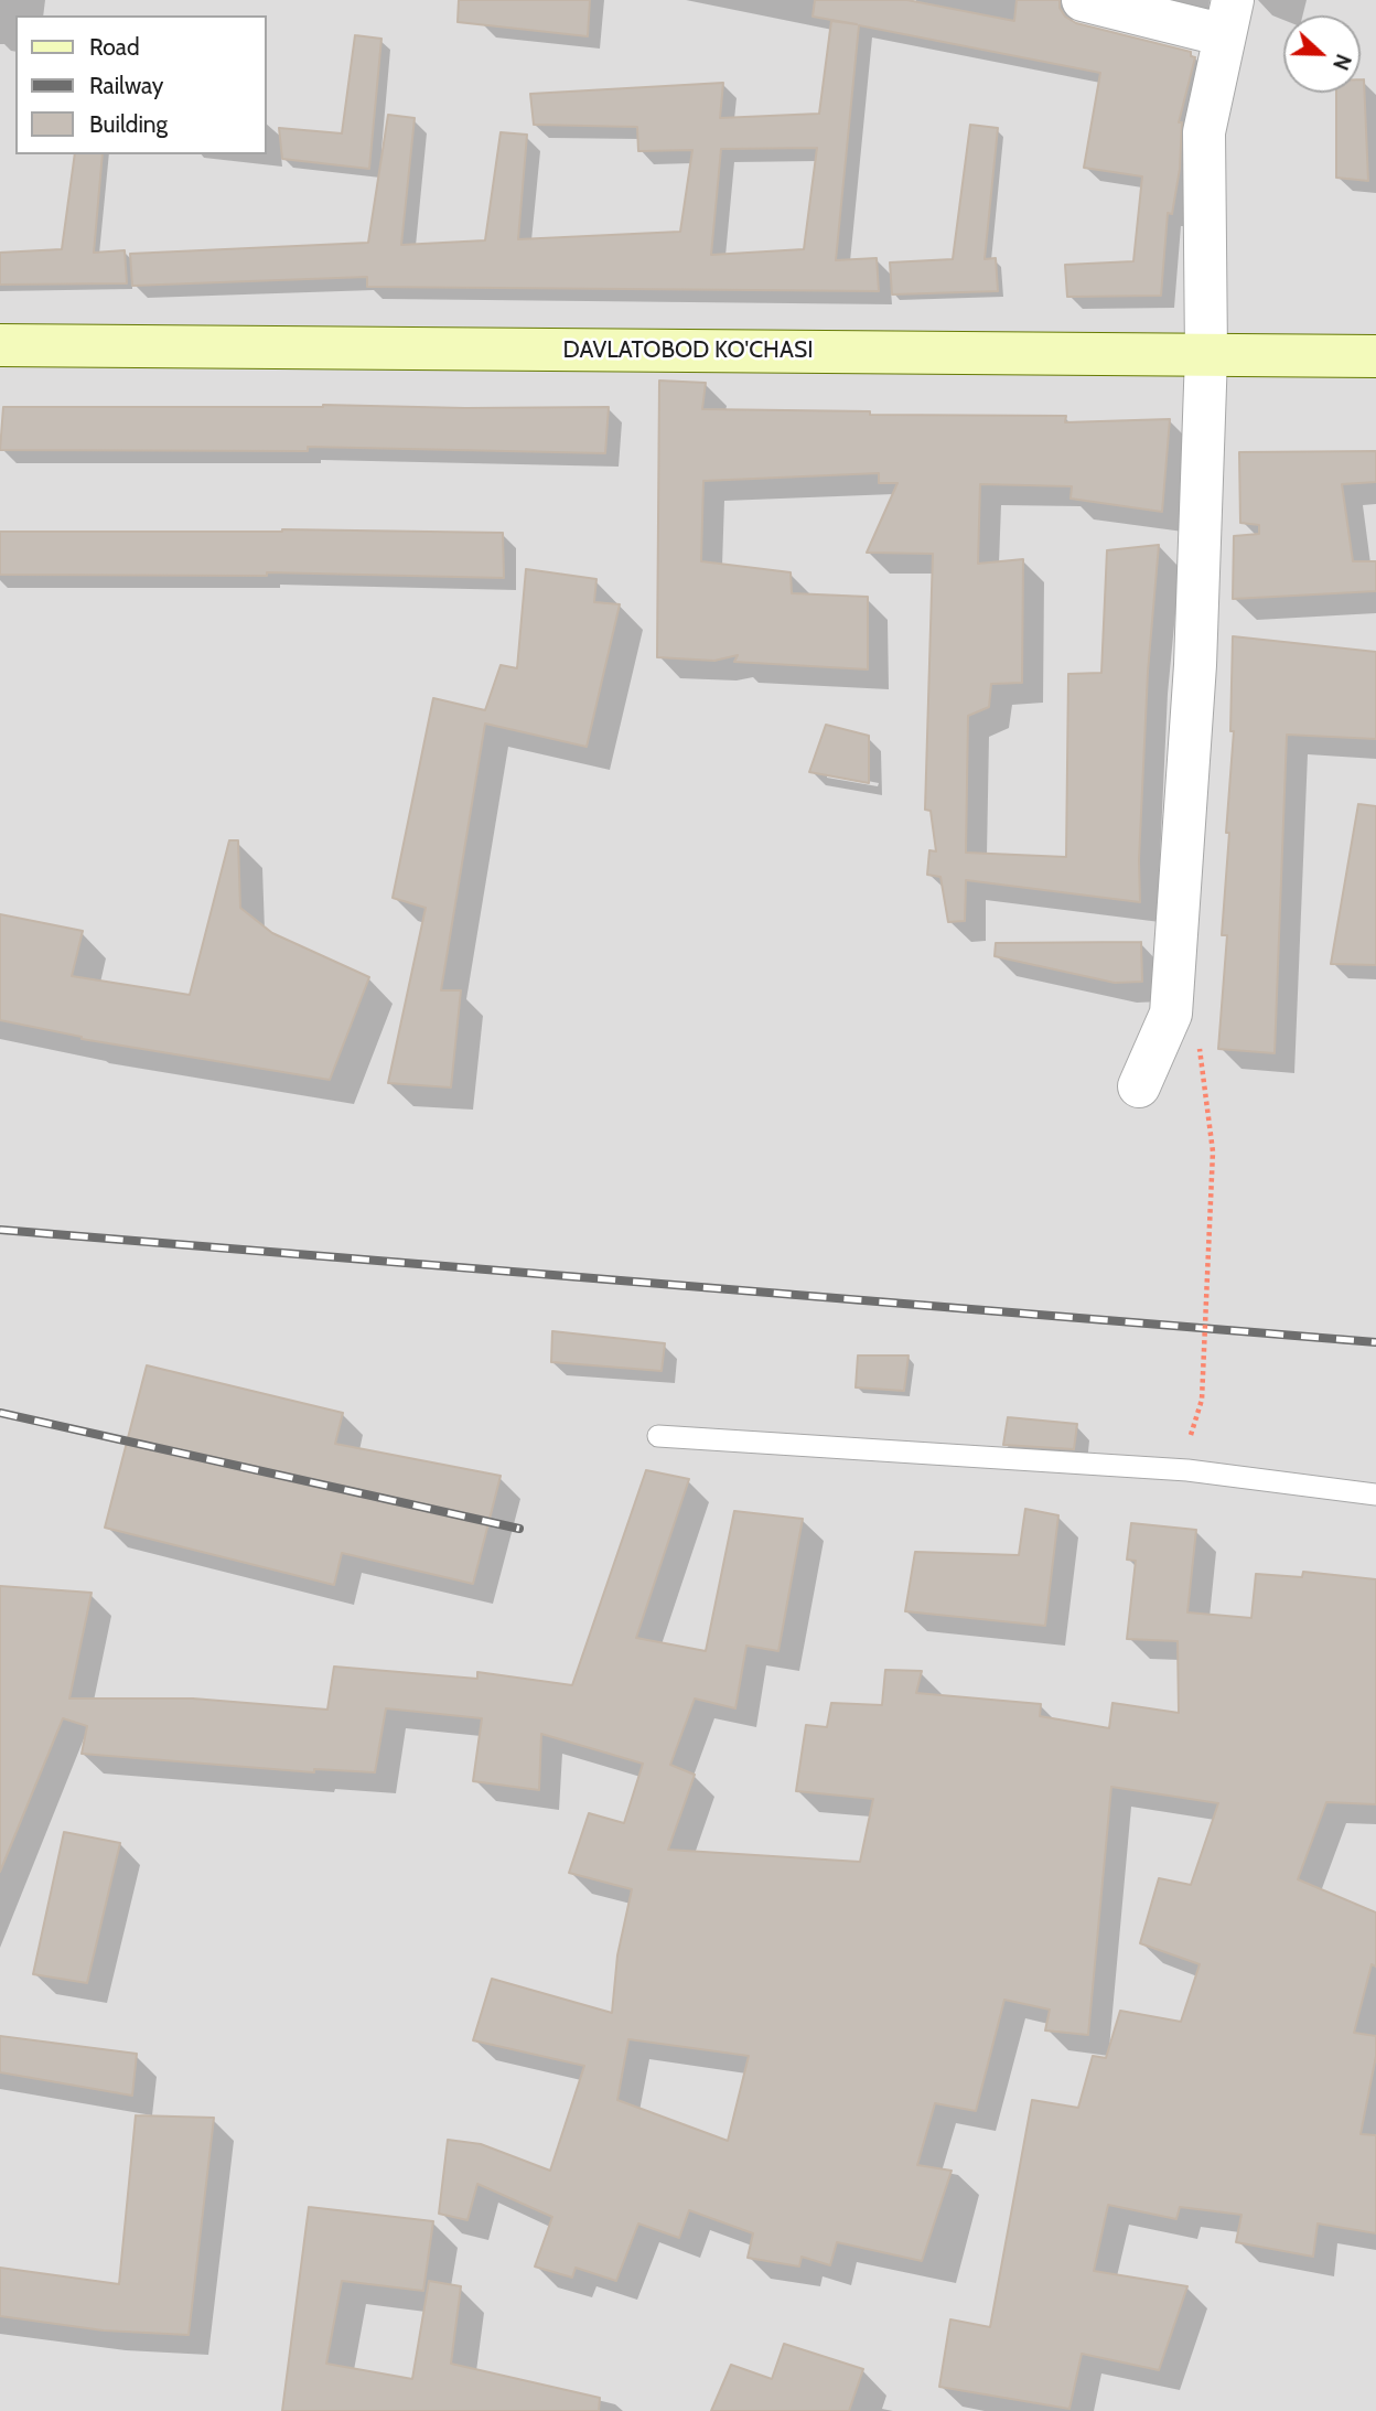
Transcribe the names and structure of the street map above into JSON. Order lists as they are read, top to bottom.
{
  "streets": {
    "street": ["DAVLATOBOD KO'CHASI"]
  },
  "legend": ["Road", "Railway", "Building"],
  "north": "right"
}
